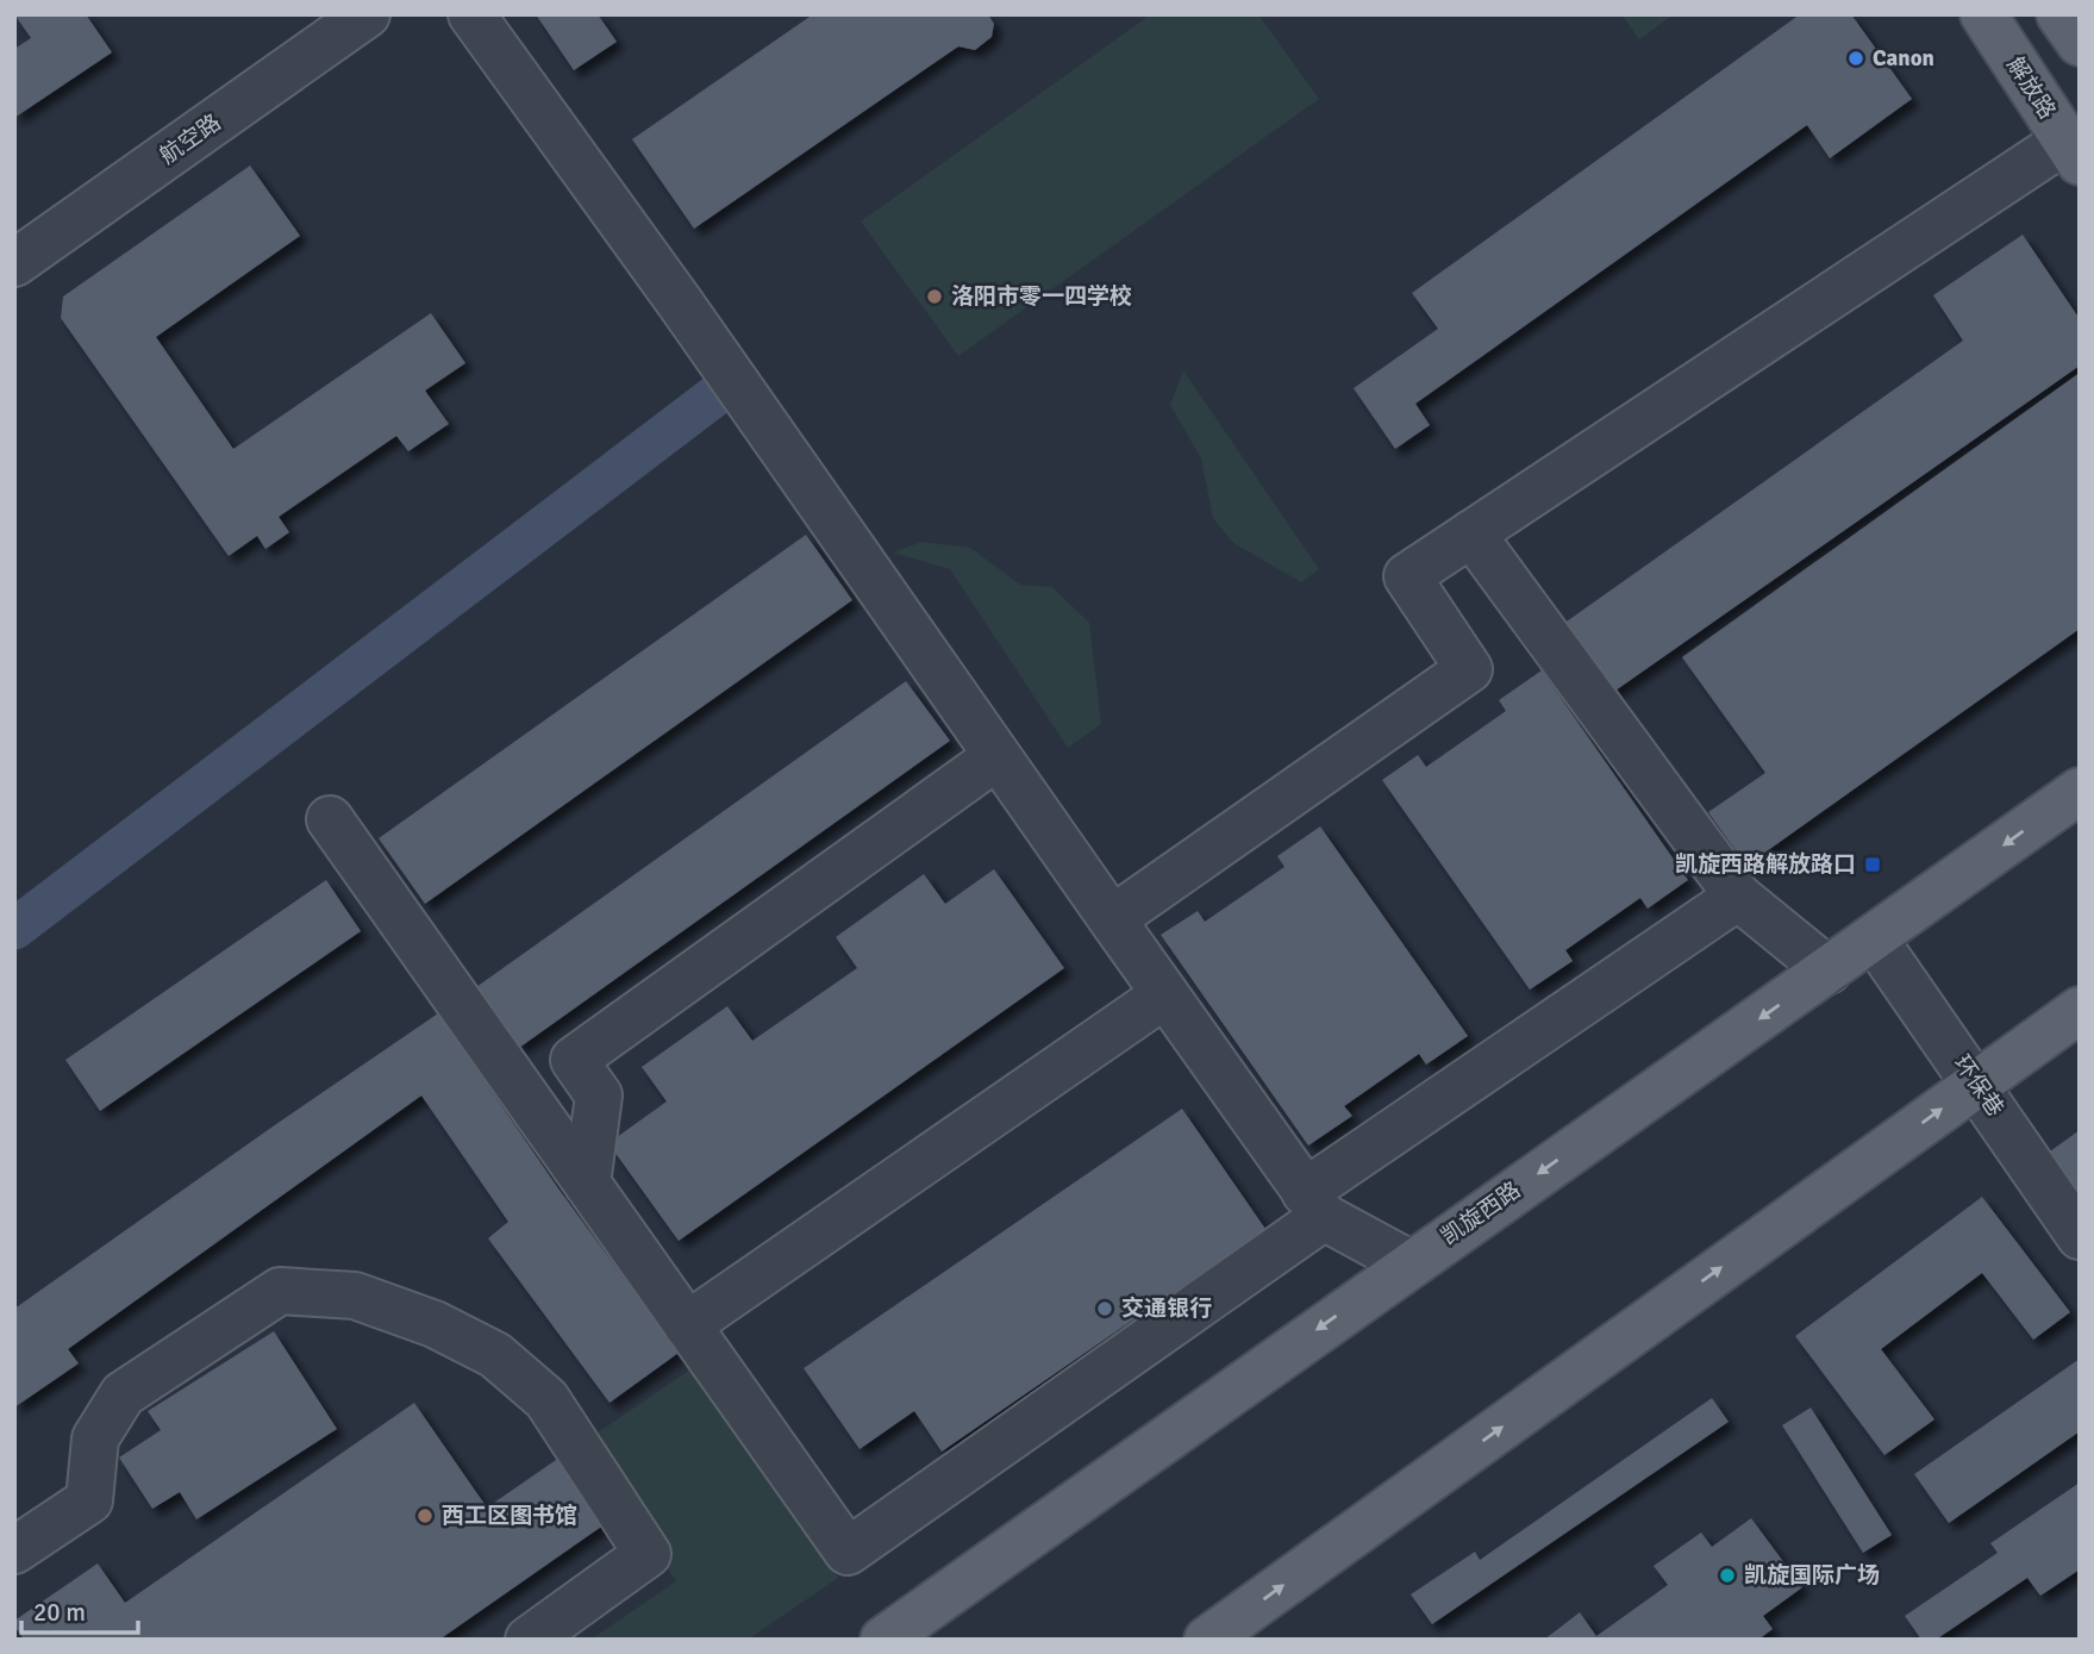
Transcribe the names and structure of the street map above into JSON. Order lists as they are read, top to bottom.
{
  "streets": {
    "main road": ["解放路", "凯旋西路"],
    "street": ["航空路", "环保巷"]
  },
  "crossings": [
    ["环保巷", "凯旋西路"]
  ],
  "places": {
    "other": [
      "Canon",
      "洛阳市零一四学校",
      "交通银行",
      "西工区图书馆",
      "凯旋国际广场"
    ],
    "transit": ["凯旋西路解放路口"]
  },
  "scale_bar": "20 m"
}
